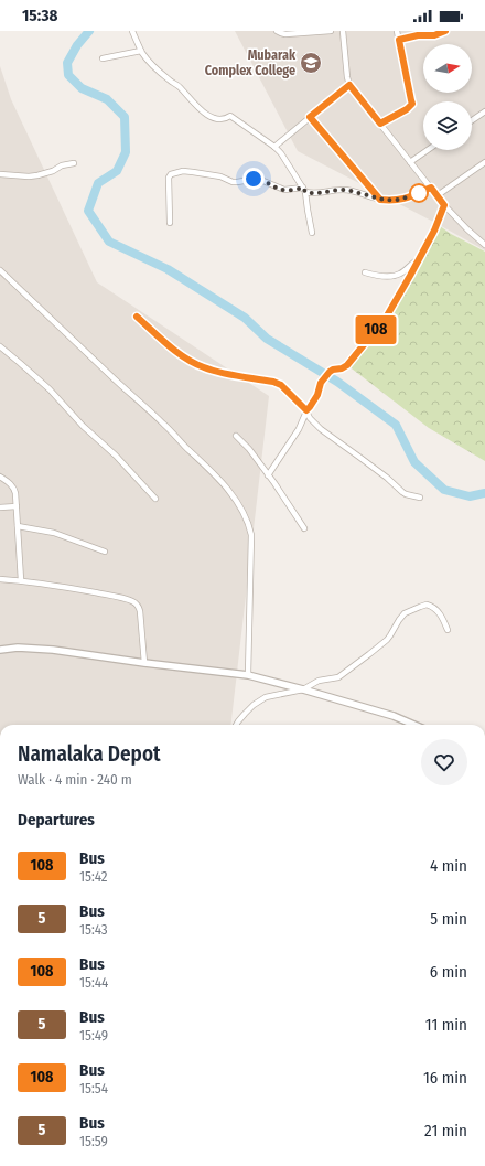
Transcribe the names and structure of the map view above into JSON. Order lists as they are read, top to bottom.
{
  "places": {
    "school or university": ["Mubarak Complex College"]
  },
  "lines": ["bus line 108"],
  "north": "right",
  "page": {
    "status": "15:38",
    "on_map": "108",
    "heading": [
      ["Namalaka Depot", "Walk · 4 min · 240 m"],
      "Departures"
    ],
    "list": [
      {
        "mark": "108",
        "name": "Bus",
        "note": "15:42",
        "value": "4 min"
      },
      {
        "mark": "5",
        "name": "Bus",
        "note": "15:43",
        "value": "5 min"
      },
      {
        "mark": "108",
        "name": "Bus",
        "note": "15:44",
        "value": "6 min"
      },
      {
        "mark": "5",
        "name": "Bus",
        "note": "15:49",
        "value": "11 min"
      },
      {
        "mark": "108",
        "name": "Bus",
        "note": "15:54",
        "value": "16 min"
      },
      {
        "mark": "5",
        "name": "Bus",
        "note": "15:59",
        "value": "21 min"
      }
    ]
  }
}
